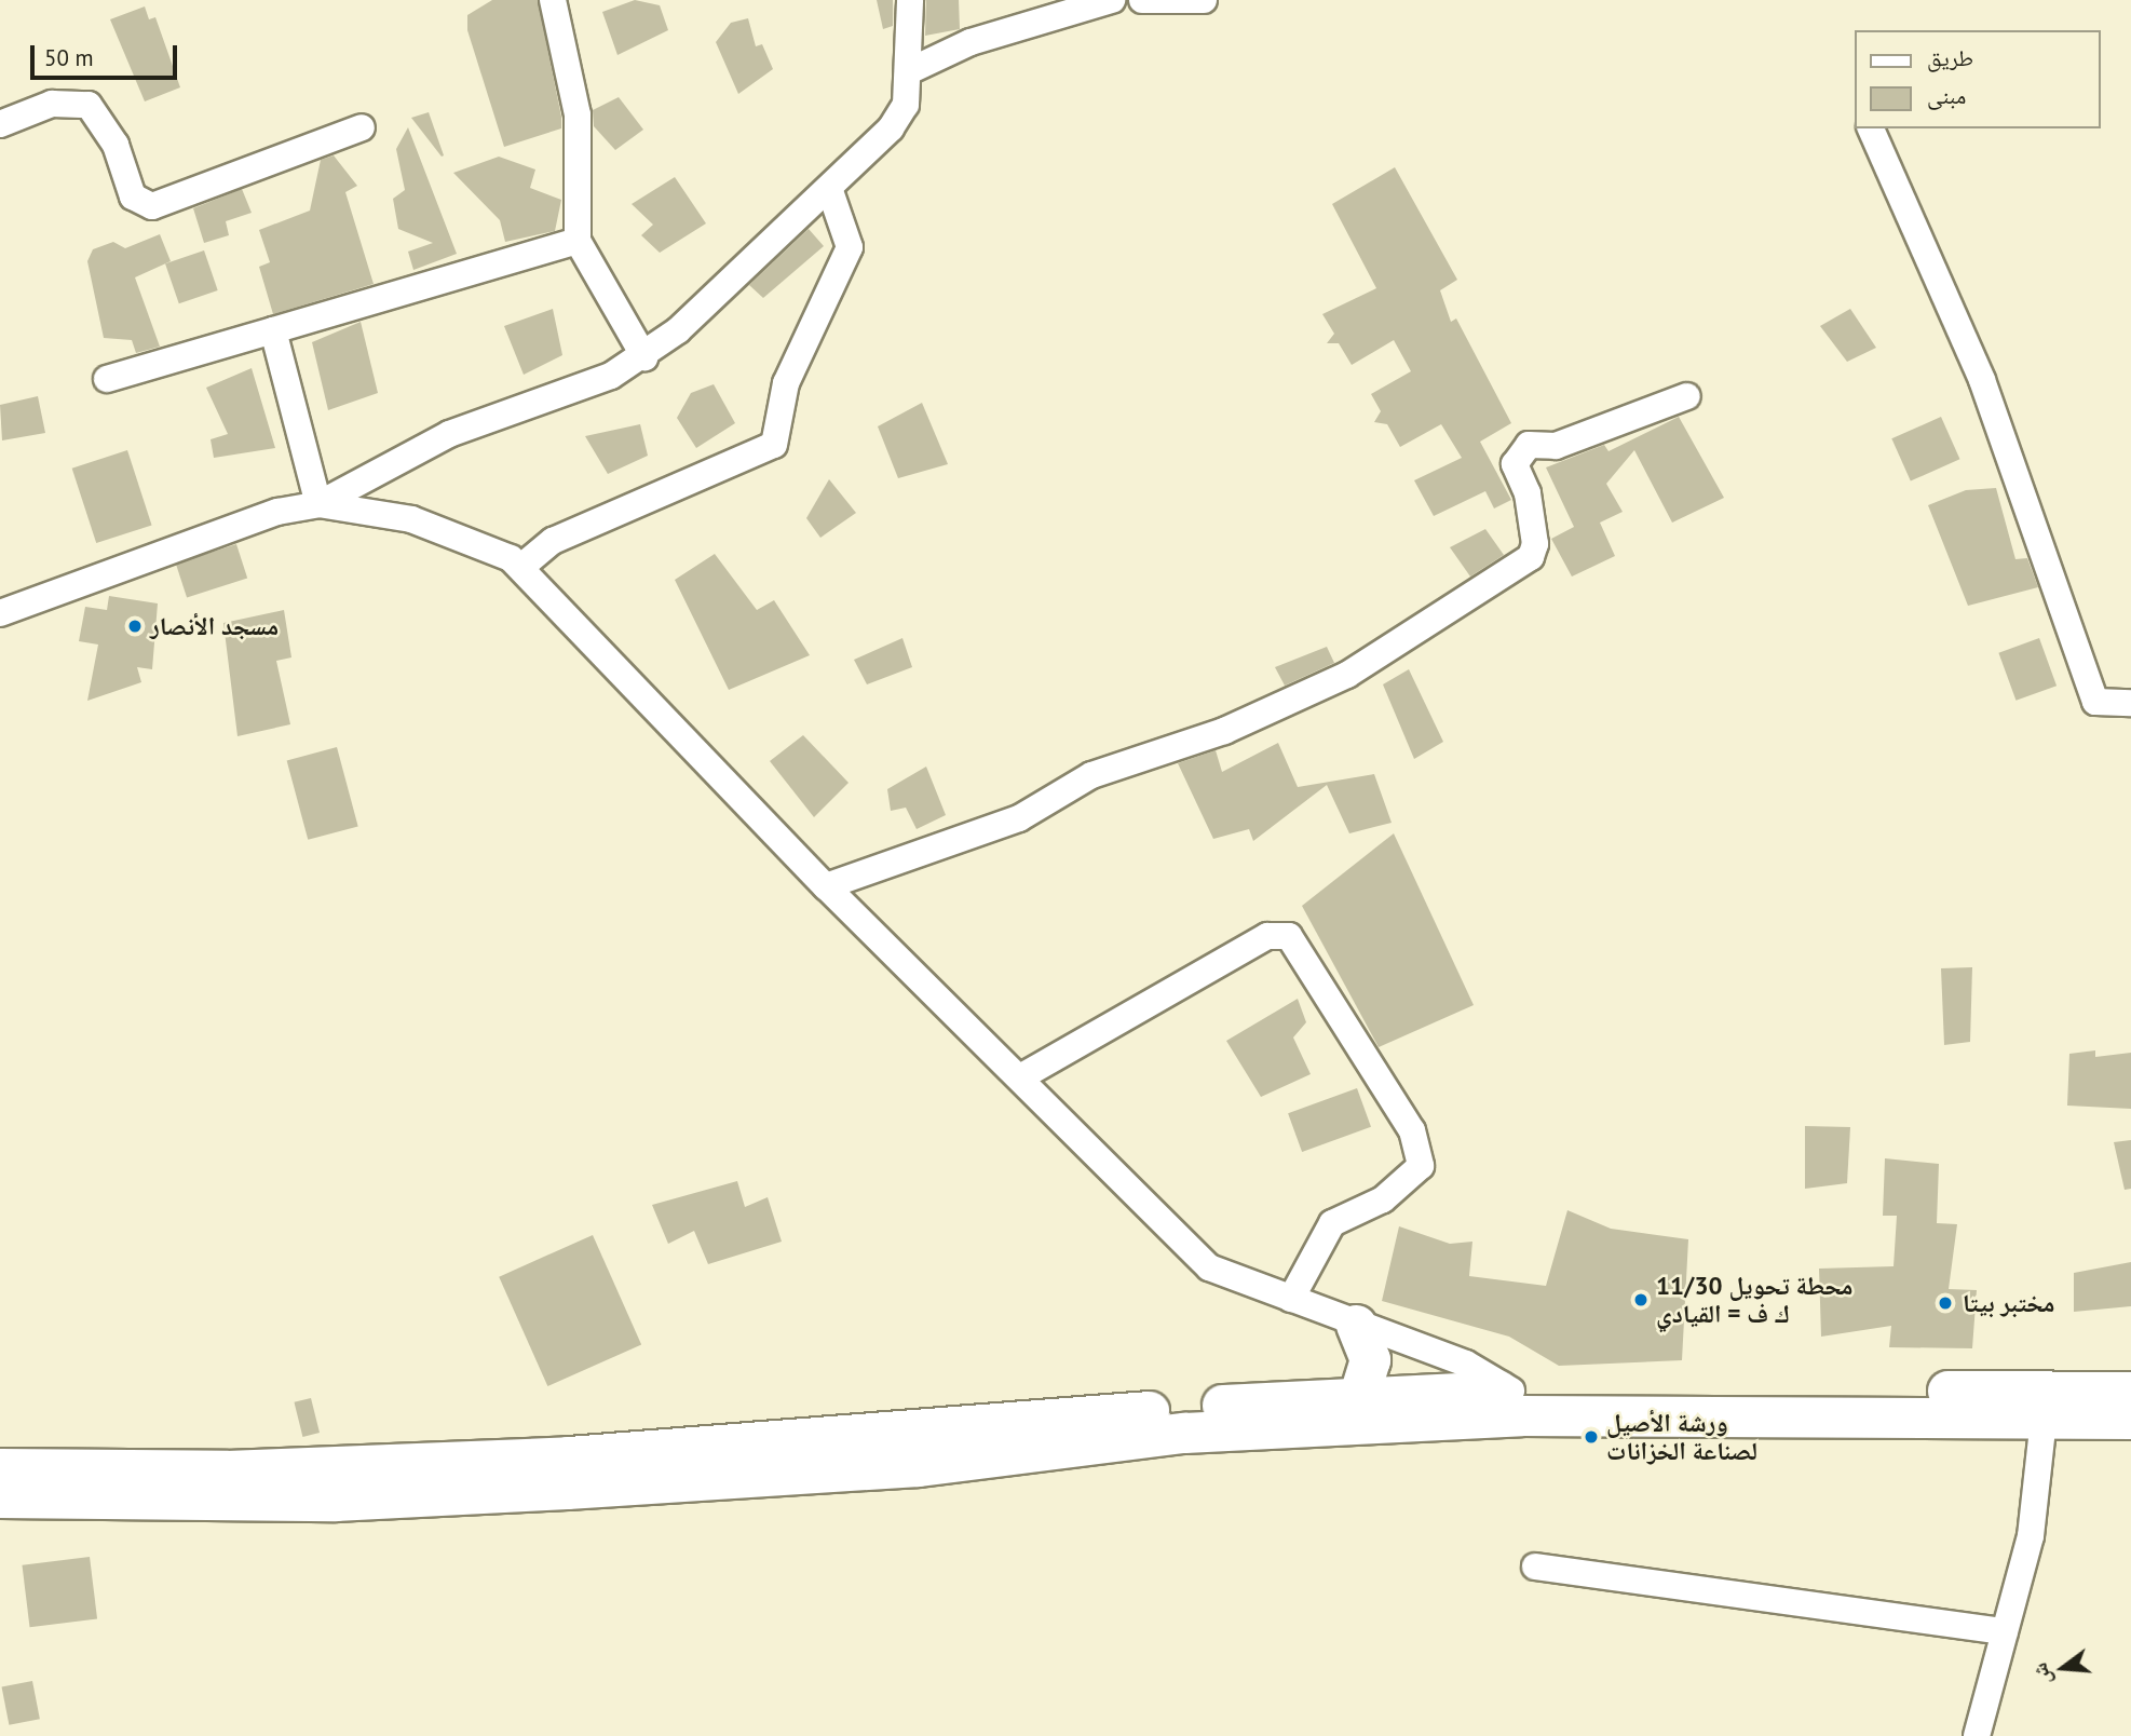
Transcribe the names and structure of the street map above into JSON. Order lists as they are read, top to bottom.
{
  "places": [
    "مسجد الأنصار",
    "محطة تحويل 11/30 ك ف = القيادي",
    "مختبر بيتا",
    "ورشة الأصيل لصناعة الخزانات"
  ],
  "legend": ["طريق", "مبنى"],
  "scale_bar": "50 m",
  "north": "left"
}
